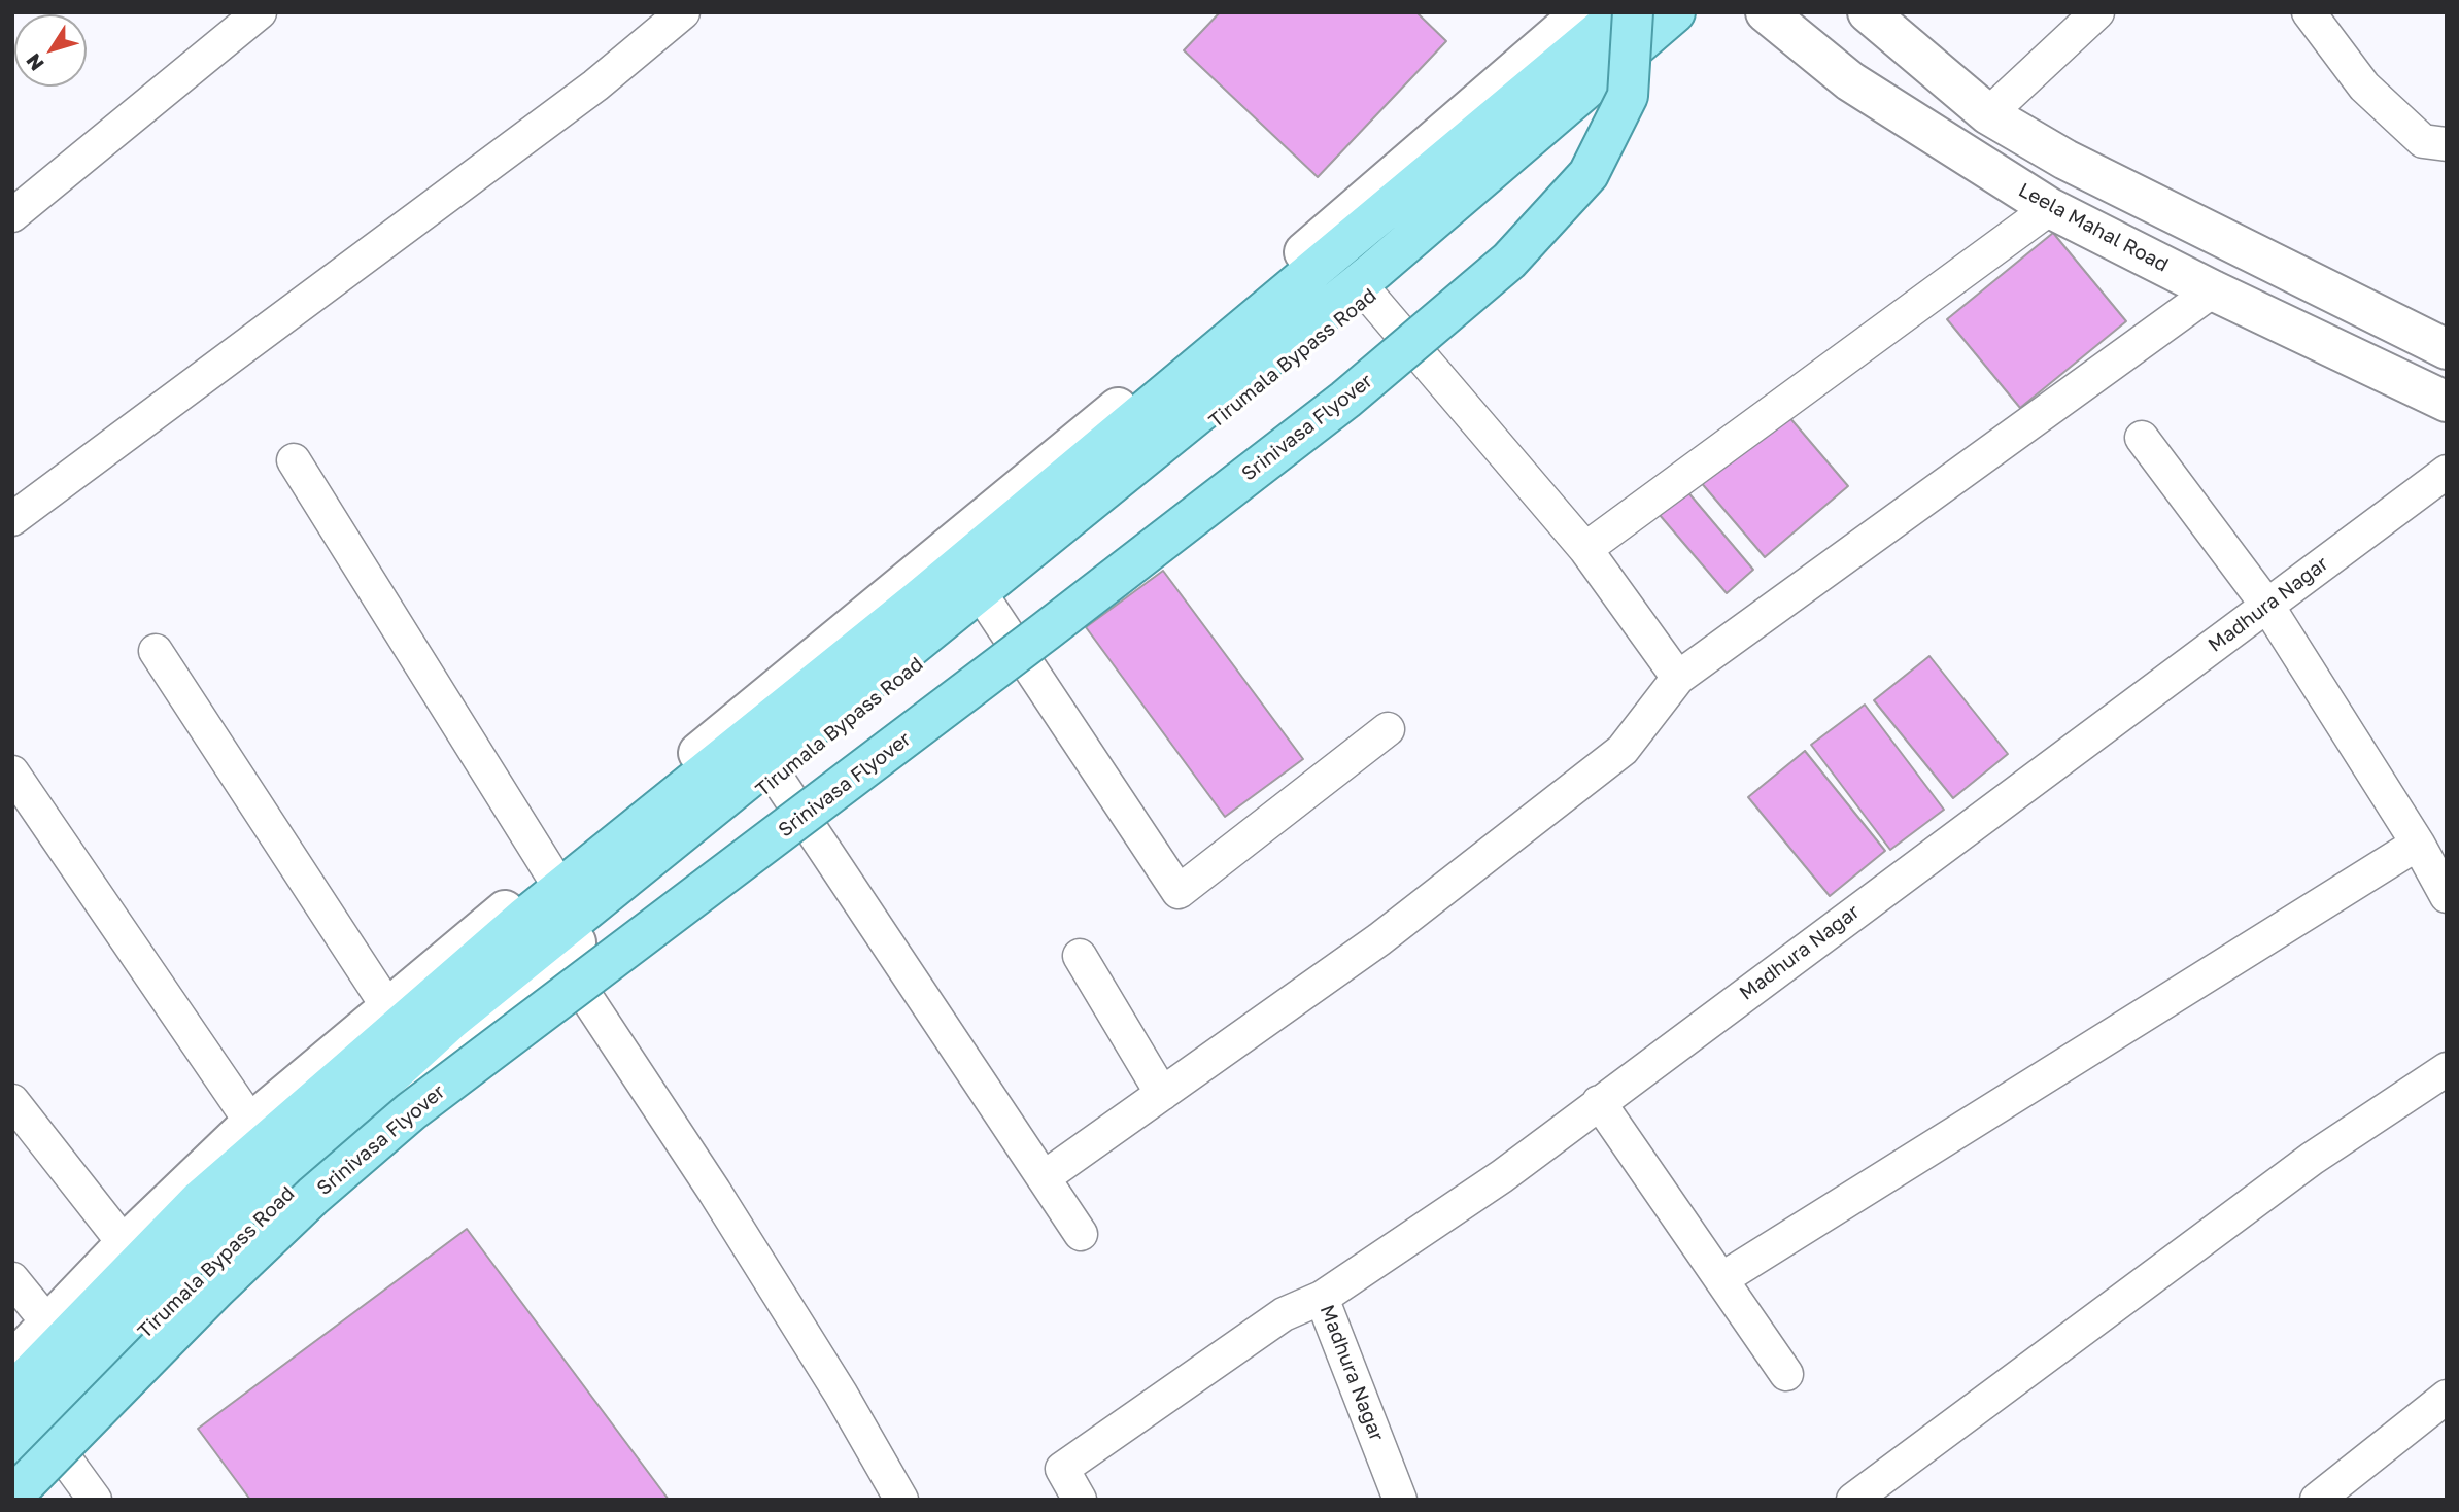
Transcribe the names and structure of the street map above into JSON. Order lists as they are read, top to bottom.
{
  "streets": {
    "main road": ["Srinivasa Flyover"],
    "street": ["Leela Mahal Road", "Tirumala Bypass Road", "Madhura Nagar"]
  },
  "crossings": [
    ["Tirumala Bypass Road", "Srinivasa Flyover"]
  ],
  "north": "bottom left"
}
